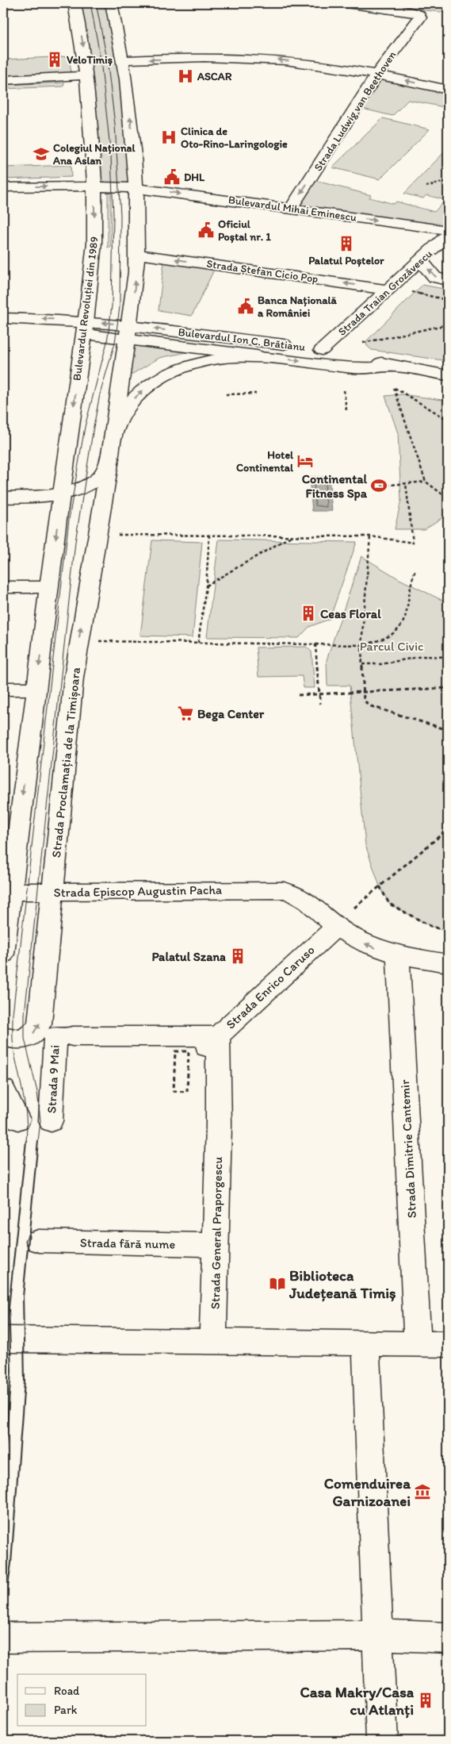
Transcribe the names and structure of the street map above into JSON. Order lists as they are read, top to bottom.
{
  "streets": {
    "street": [
      "Strada Ludwig van Beethoven",
      "Bulevardul Mihai Eminescu",
      "Strada Ștefan Cicio Pop",
      "Strada Traian Grozăvescu",
      "Bulevardul Revoluției din 1989",
      "Bulevardul Ion C. Brătianu",
      "Strada Proclamația de la Timișoara",
      "Strada Episcop Augustin Pacha",
      "Strada Enrico Caruso",
      "Strada 9 Mai",
      "Strada Dimitrie Cantemir",
      "Strada General Praporgescu",
      "Strada fără nume"
    ]
  },
  "crossings": [
    ["Strada Ludwig van Beethoven", "Bulevardul Mihai Eminescu"],
    ["Bulevardul Mihai Eminescu", "Bulevardul Revoluției din 1989"],
    ["Strada Ștefan Cicio Pop", "Strada Traian Grozăvescu"],
    ["Strada Traian Grozăvescu", "Bulevardul Ion C. Brătianu"],
    ["Bulevardul Revoluției din 1989", "Bulevardul Ion C. Brătianu"],
    ["Strada Proclamația de la Timișoara", "Strada Episcop Augustin Pacha"],
    ["Strada Episcop Augustin Pacha", "Strada Enrico Caruso"],
    ["Strada Episcop Augustin Pacha", "Strada Dimitrie Cantemir"],
    ["Strada Enrico Caruso", "Strada 9 Mai"],
    ["Strada Enrico Caruso", "Strada General Praporgescu"],
    ["Strada 9 Mai", "Strada General Praporgescu"],
    ["Strada General Praporgescu", "Strada fără nume"]
  ],
  "one_way": ["Strada Ludwig van Beethoven", "Strada Ștefan Cicio Pop"],
  "parks": ["Parcul Civic"],
  "places": {
    "building": [
      "VeloTimiș",
      "Palatul Poștelor",
      "Ceas Floral",
      "Palatul Szana",
      "Casa Makry/Casa cu Atlanți"
    ],
    "hospital": ["ASCAR", "Clinica de Oto-Rino-Laringologie"],
    "school or university": ["Colegiul Național Ana Aslan"],
    "public building": ["DHL", "Oficiul Poștal nr. 1", "Banca Națională a României"],
    "hotel": ["Hotel Continental"],
    "sports": ["Continental Fitness Spa"],
    "supermarket": ["Bega Center"],
    "library": ["Biblioteca Județeană Timiș"],
    "museum": ["Comenduirea Garnizoanei"]
  },
  "legend": ["Road", "Park"]
}
